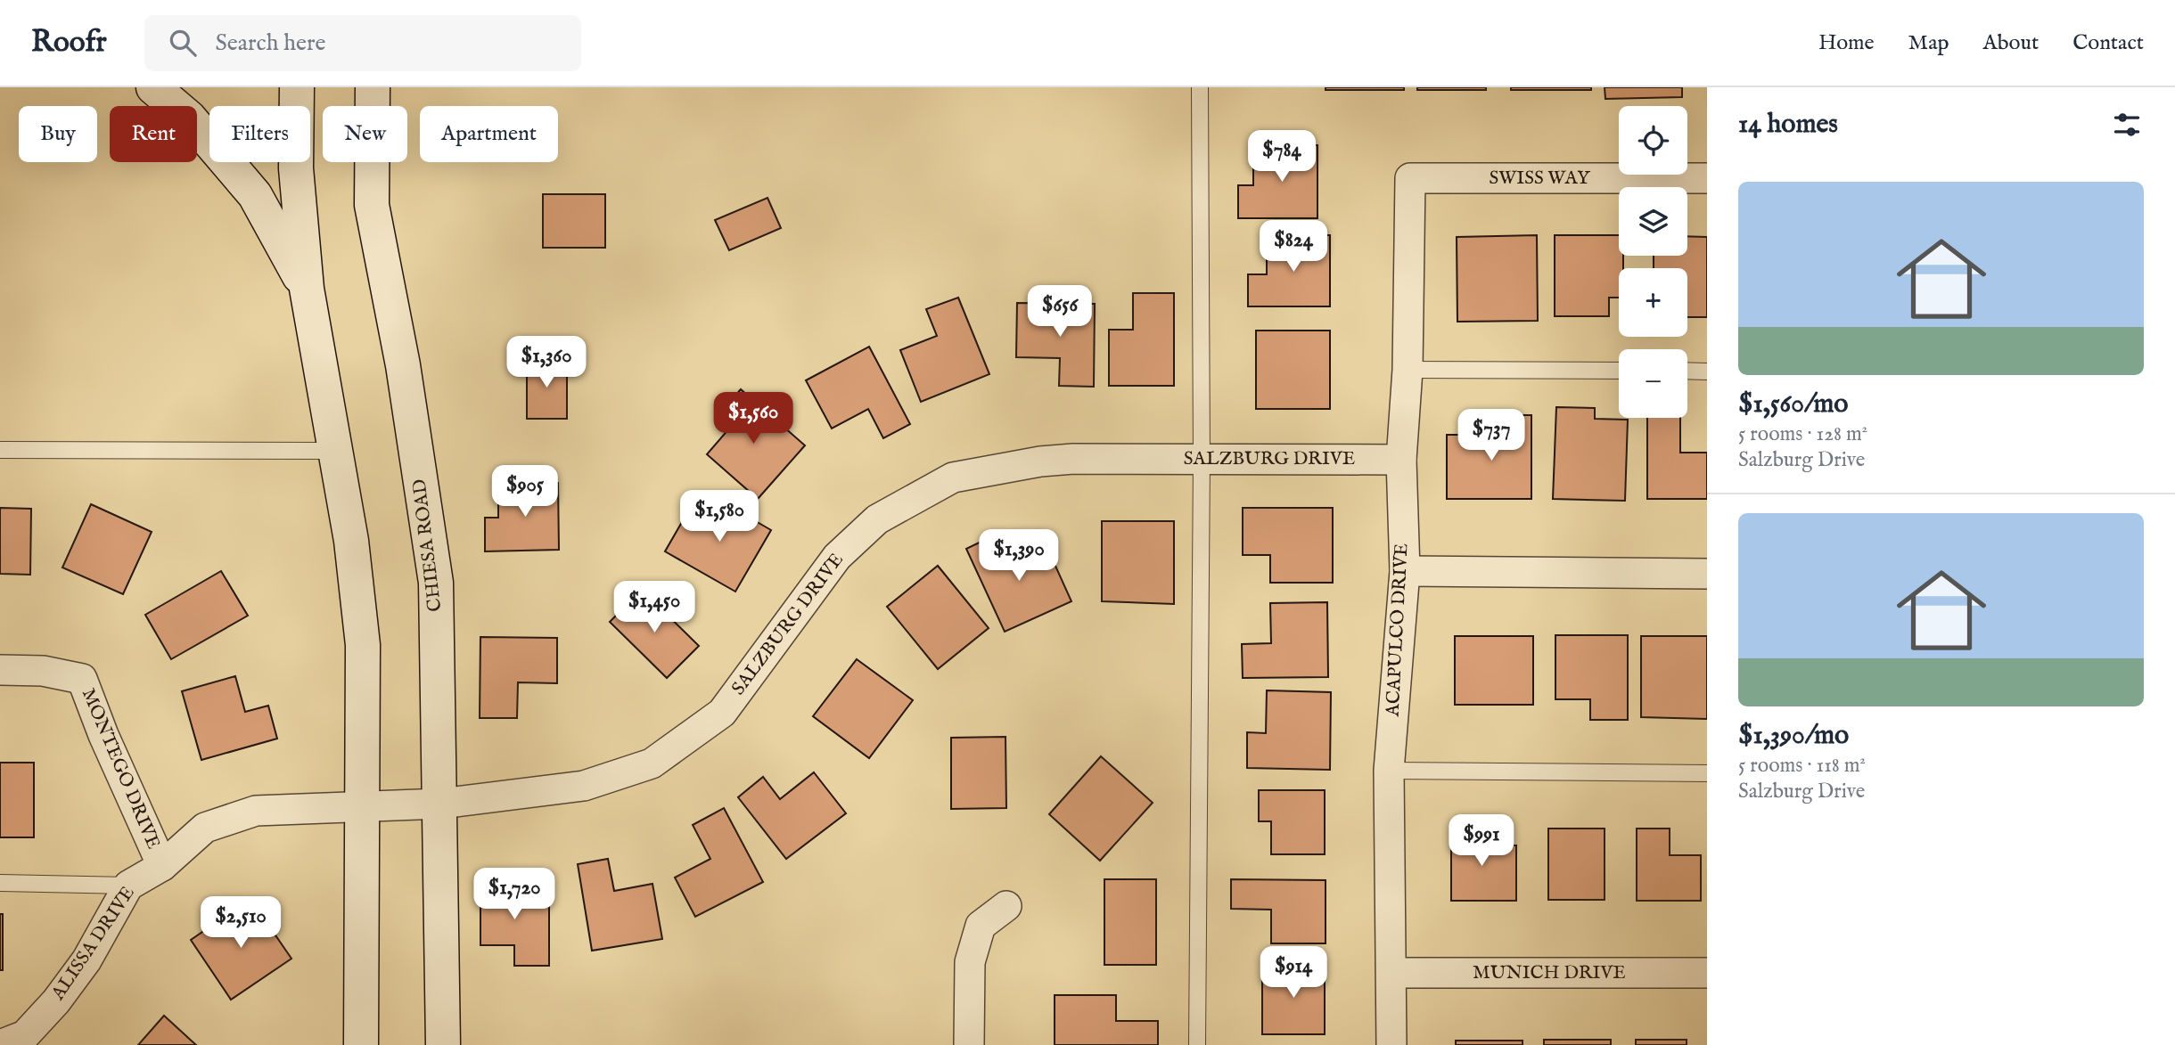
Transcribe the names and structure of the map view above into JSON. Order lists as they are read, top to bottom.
{
  "streets": {
    "main road": ["CHIESA ROAD"],
    "street": [
      "SWISS WAY",
      "SALZBURG DRIVE",
      "ACAPULCO DRIVE",
      "MONTEGO DRIVE",
      "ALISSA DRIVE",
      "MUNICH DRIVE"
    ]
  },
  "crossings": [
    ["SWISS WAY", "ACAPULCO DRIVE"],
    ["SALZBURG DRIVE", "CHIESA ROAD"],
    ["SALZBURG DRIVE", "ACAPULCO DRIVE"],
    ["SALZBURG DRIVE", "ALISSA DRIVE"],
    ["CHIESA ROAD", "ALISSA DRIVE"],
    ["ACAPULCO DRIVE", "MUNICH DRIVE"],
    ["MONTEGO DRIVE", "ALISSA DRIVE"]
  ],
  "page": {
    "header": "Roofr",
    "search": "Search here",
    "nav": [
      "Home",
      "Map",
      "About",
      "Contact"
    ],
    "heading": "14 homes",
    "map_buttons": ["+", "−"],
    "chip": [
      "Buy",
      "Rent",
      "Filters",
      "New",
      "Apartment"
    ],
    "price": [
      "$784",
      "$824",
      "$656",
      "$1,360",
      "$1,560",
      "$737",
      "$905",
      "$1,580",
      "$1,390",
      "$1,450",
      "$991",
      "$1,720",
      "$2,510",
      "$914"
    ],
    "list": [
      {
        "name": "$1,560/mo",
        "note": "5 rooms · 128 m² · Salzburg Drive"
      },
      {
        "name": "$1,390/mo",
        "note": "5 rooms · 118 m² · Salzburg Drive"
      }
    ]
  }
}
